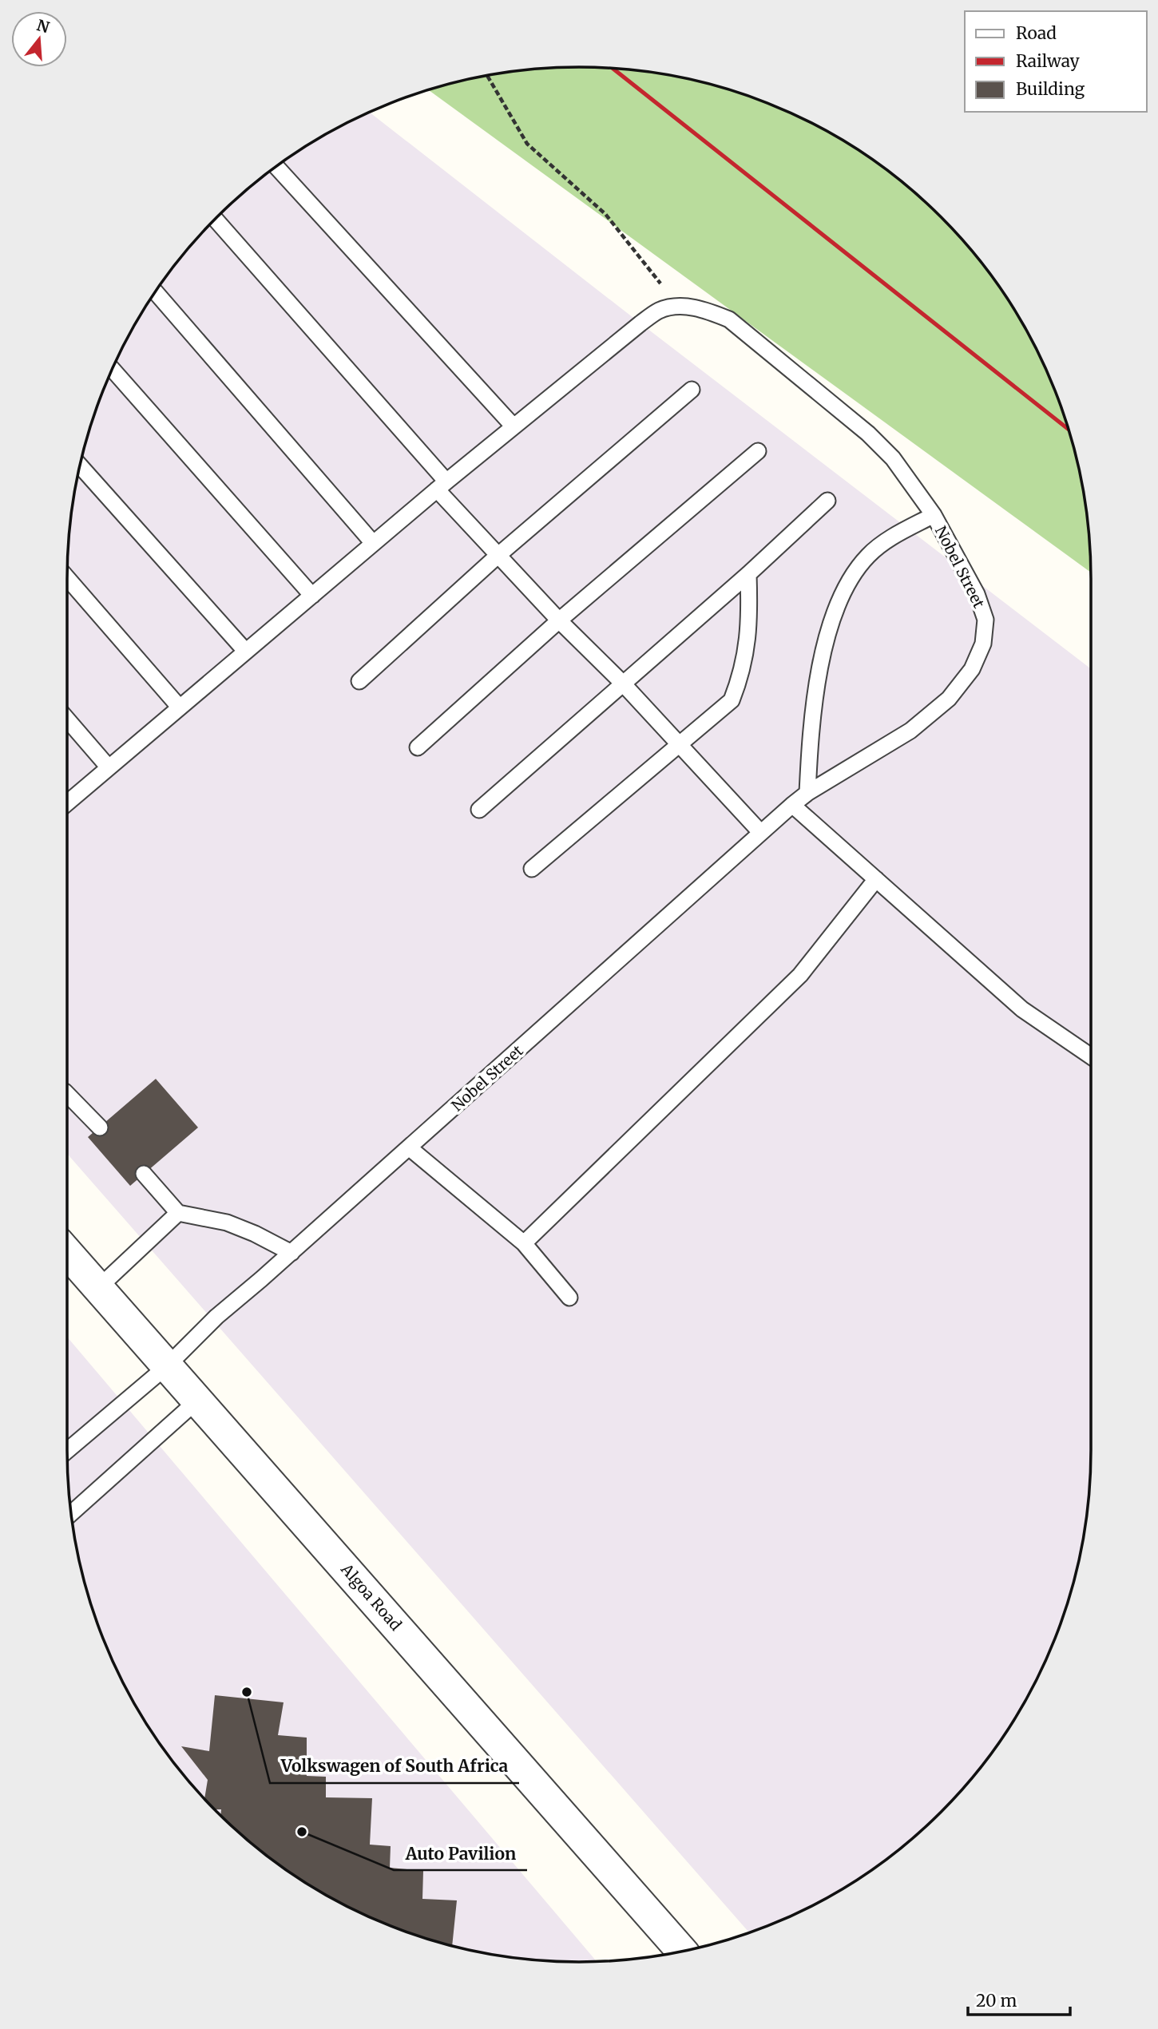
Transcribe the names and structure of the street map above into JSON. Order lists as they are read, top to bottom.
{
  "streets": {
    "street": ["Algoa Road"],
    "lane": ["Nobel Street"]
  },
  "crossings": [
    ["Nobel Street", "Algoa Road"]
  ],
  "places": ["Volkswagen of South Africa", "Auto Pavilion"],
  "legend": ["Road", "Railway", "Building"],
  "scale_bar": "20 m",
  "north": "top"
}
